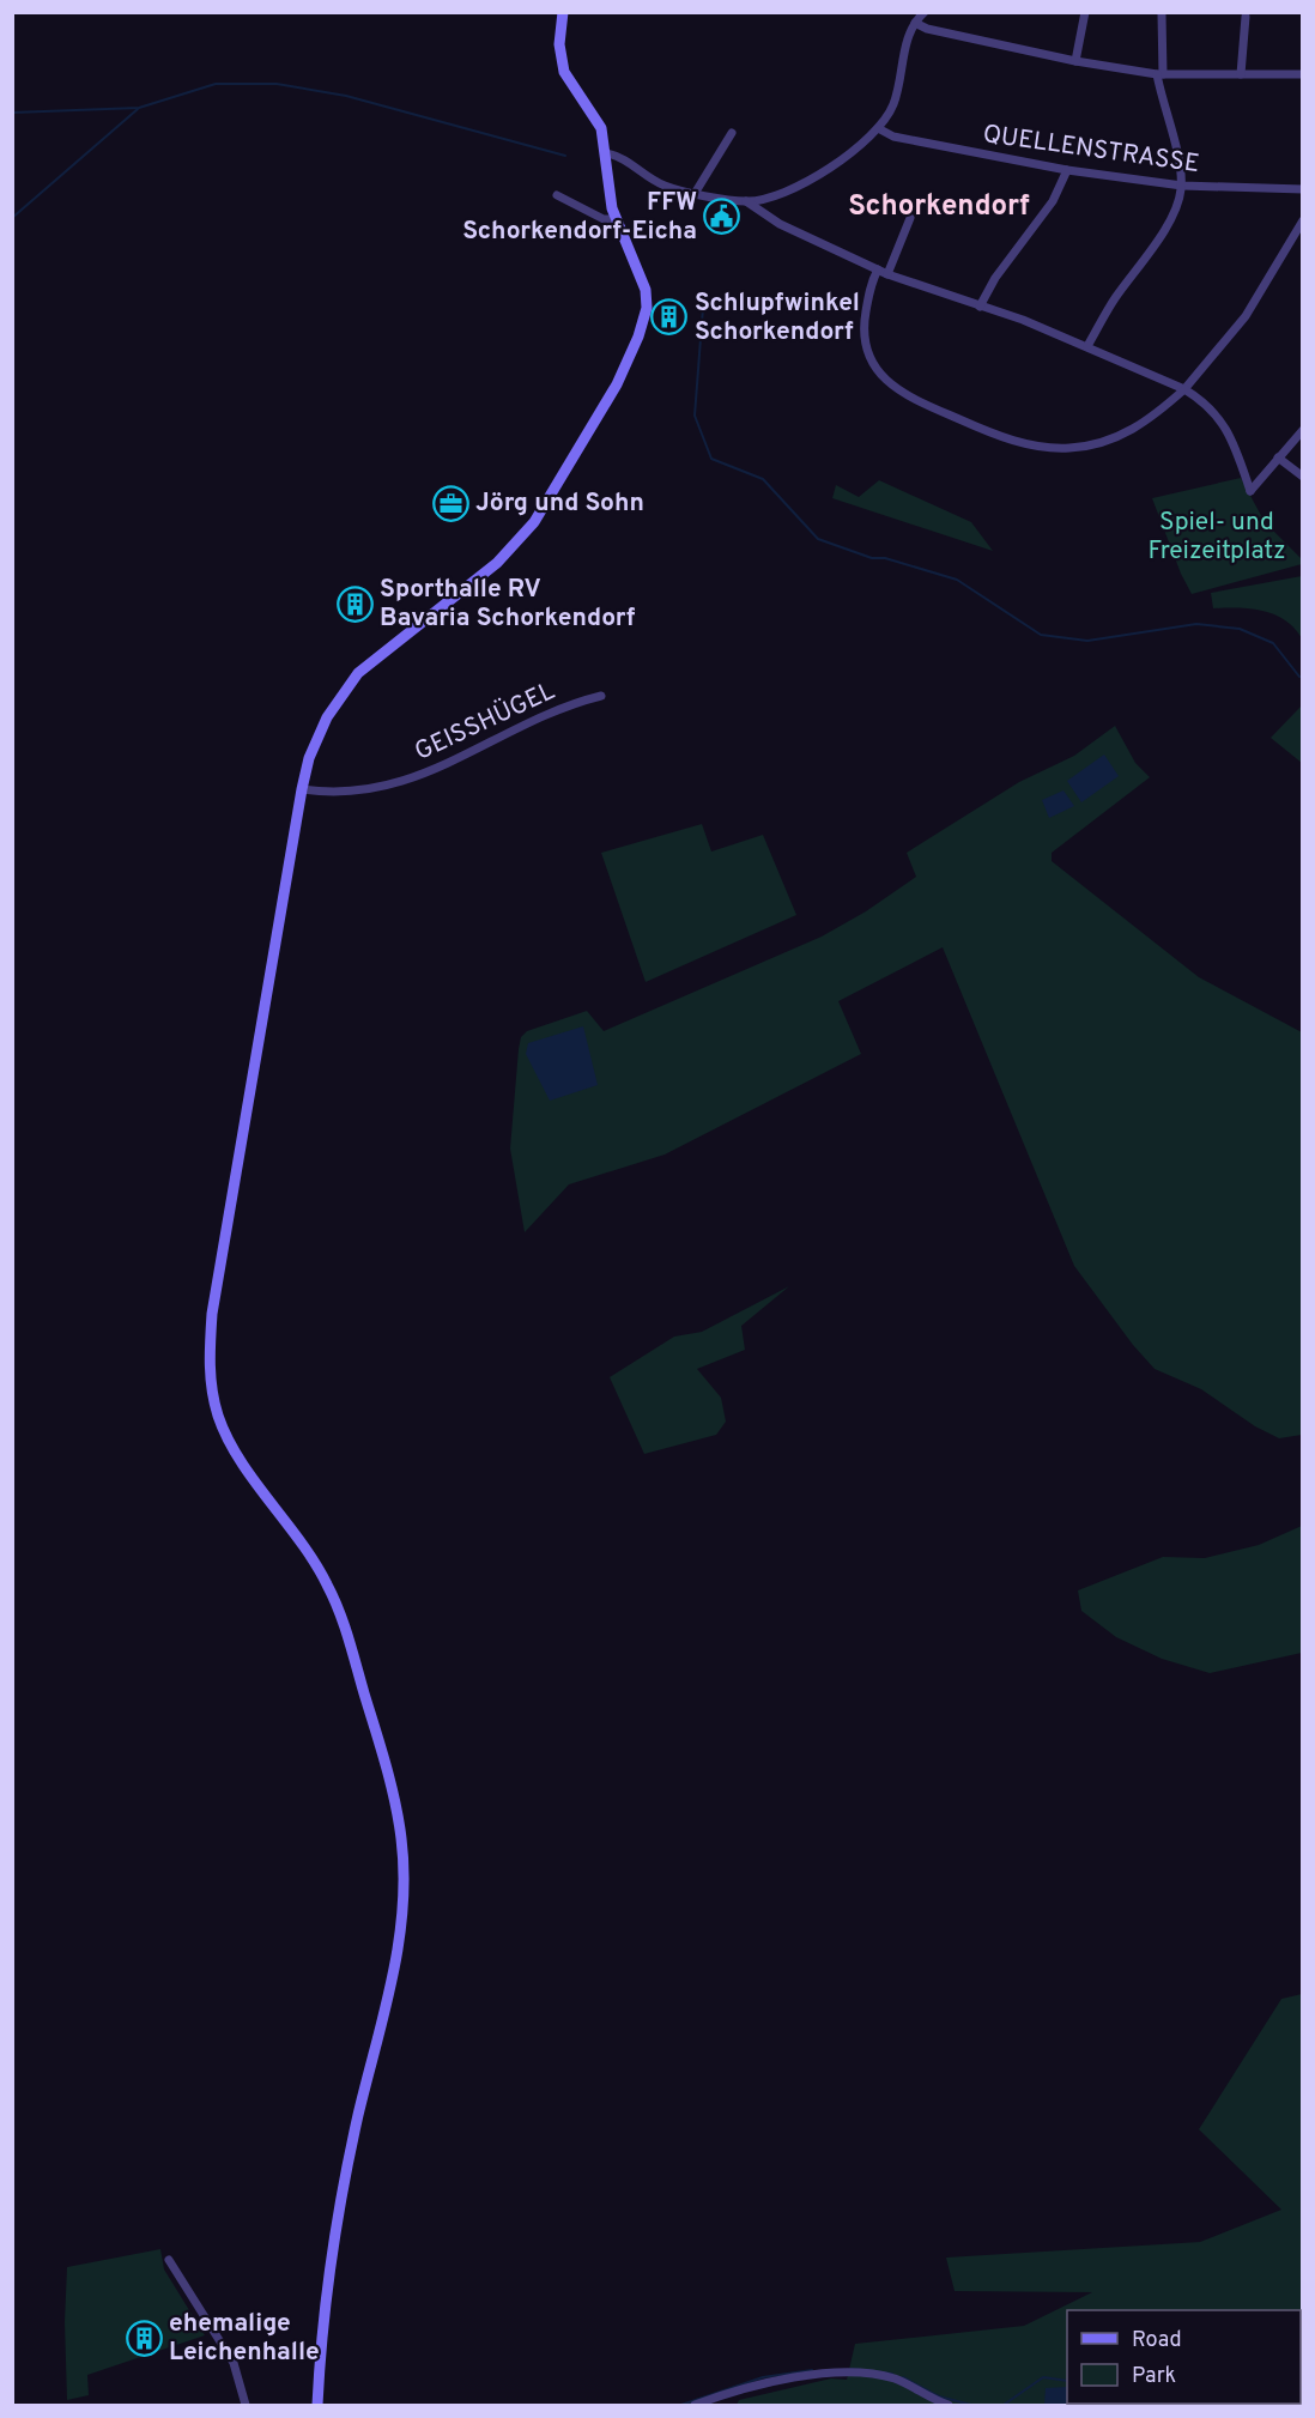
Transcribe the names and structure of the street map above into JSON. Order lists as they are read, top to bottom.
{
  "streets": {
    "street": ["QUELLENSTRASSE", "GEISSHÜGEL"]
  },
  "districts": ["Schorkendorf"],
  "parks": ["Spiel- und Freizeitplatz"],
  "places": {
    "public building": ["FFW Schorkendorf-Eicha"],
    "building": ["Schlupfwinkel Schorkendorf", "Sporthalle RV Bavaria Schorkendorf", "ehemalige Leichenhalle"],
    "office": ["Jörg und Sohn"]
  },
  "legend": ["Road", "Park"]
}
